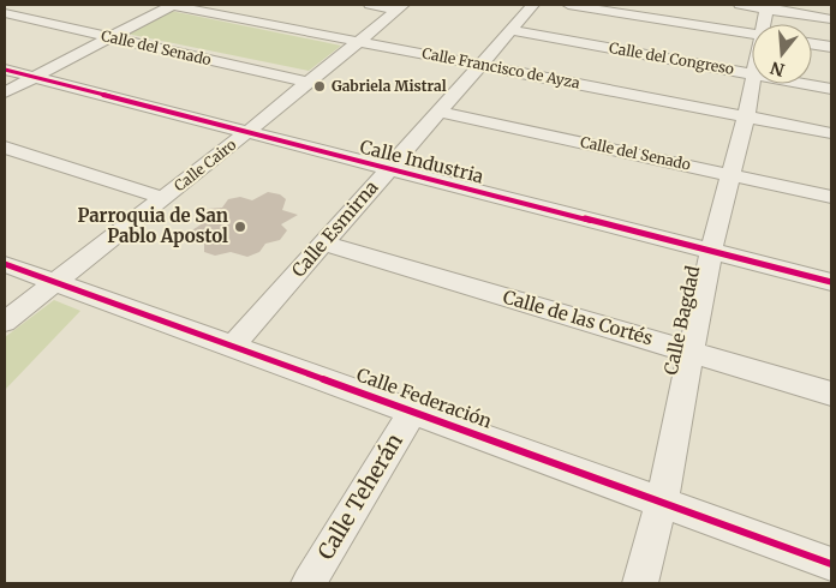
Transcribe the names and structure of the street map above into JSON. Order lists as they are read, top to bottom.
{
  "streets": {
    "street": [
      "Calle del Senado",
      "Calle del Congreso",
      "Calle Francisco de Ayza",
      "Calle Industria",
      "Calle Cairo",
      "Calle Esmirna",
      "Calle de las Cortés",
      "Calle Bagdad",
      "Calle Federación",
      "Calle Teherán"
    ]
  },
  "crossings": [
    ["Calle del Senado", "Calle Cairo"],
    ["Calle del Senado", "Calle Esmirna"],
    ["Calle del Senado", "Calle Bagdad"],
    ["Calle del Congreso", "Calle Esmirna"],
    ["Calle Francisco de Ayza", "Calle Cairo"],
    ["Calle Francisco de Ayza", "Calle Esmirna"],
    ["Calle Francisco de Ayza", "Calle Bagdad"],
    ["Calle Industria", "Calle Cairo"],
    ["Calle Industria", "Calle Esmirna"],
    ["Calle Industria", "Calle Bagdad"],
    ["Calle Cairo", "Calle Federación"],
    ["Calle Esmirna", "Calle de las Cortés"],
    ["Calle Esmirna", "Calle Federación"],
    ["Calle de las Cortés", "Calle Bagdad"],
    ["Calle Bagdad", "Calle Federación"],
    ["Calle Federación", "Calle Teherán"]
  ],
  "places": ["Gabriela Mistral", "Parroquia de San Pablo Apostol"],
  "north": "bottom"
}
